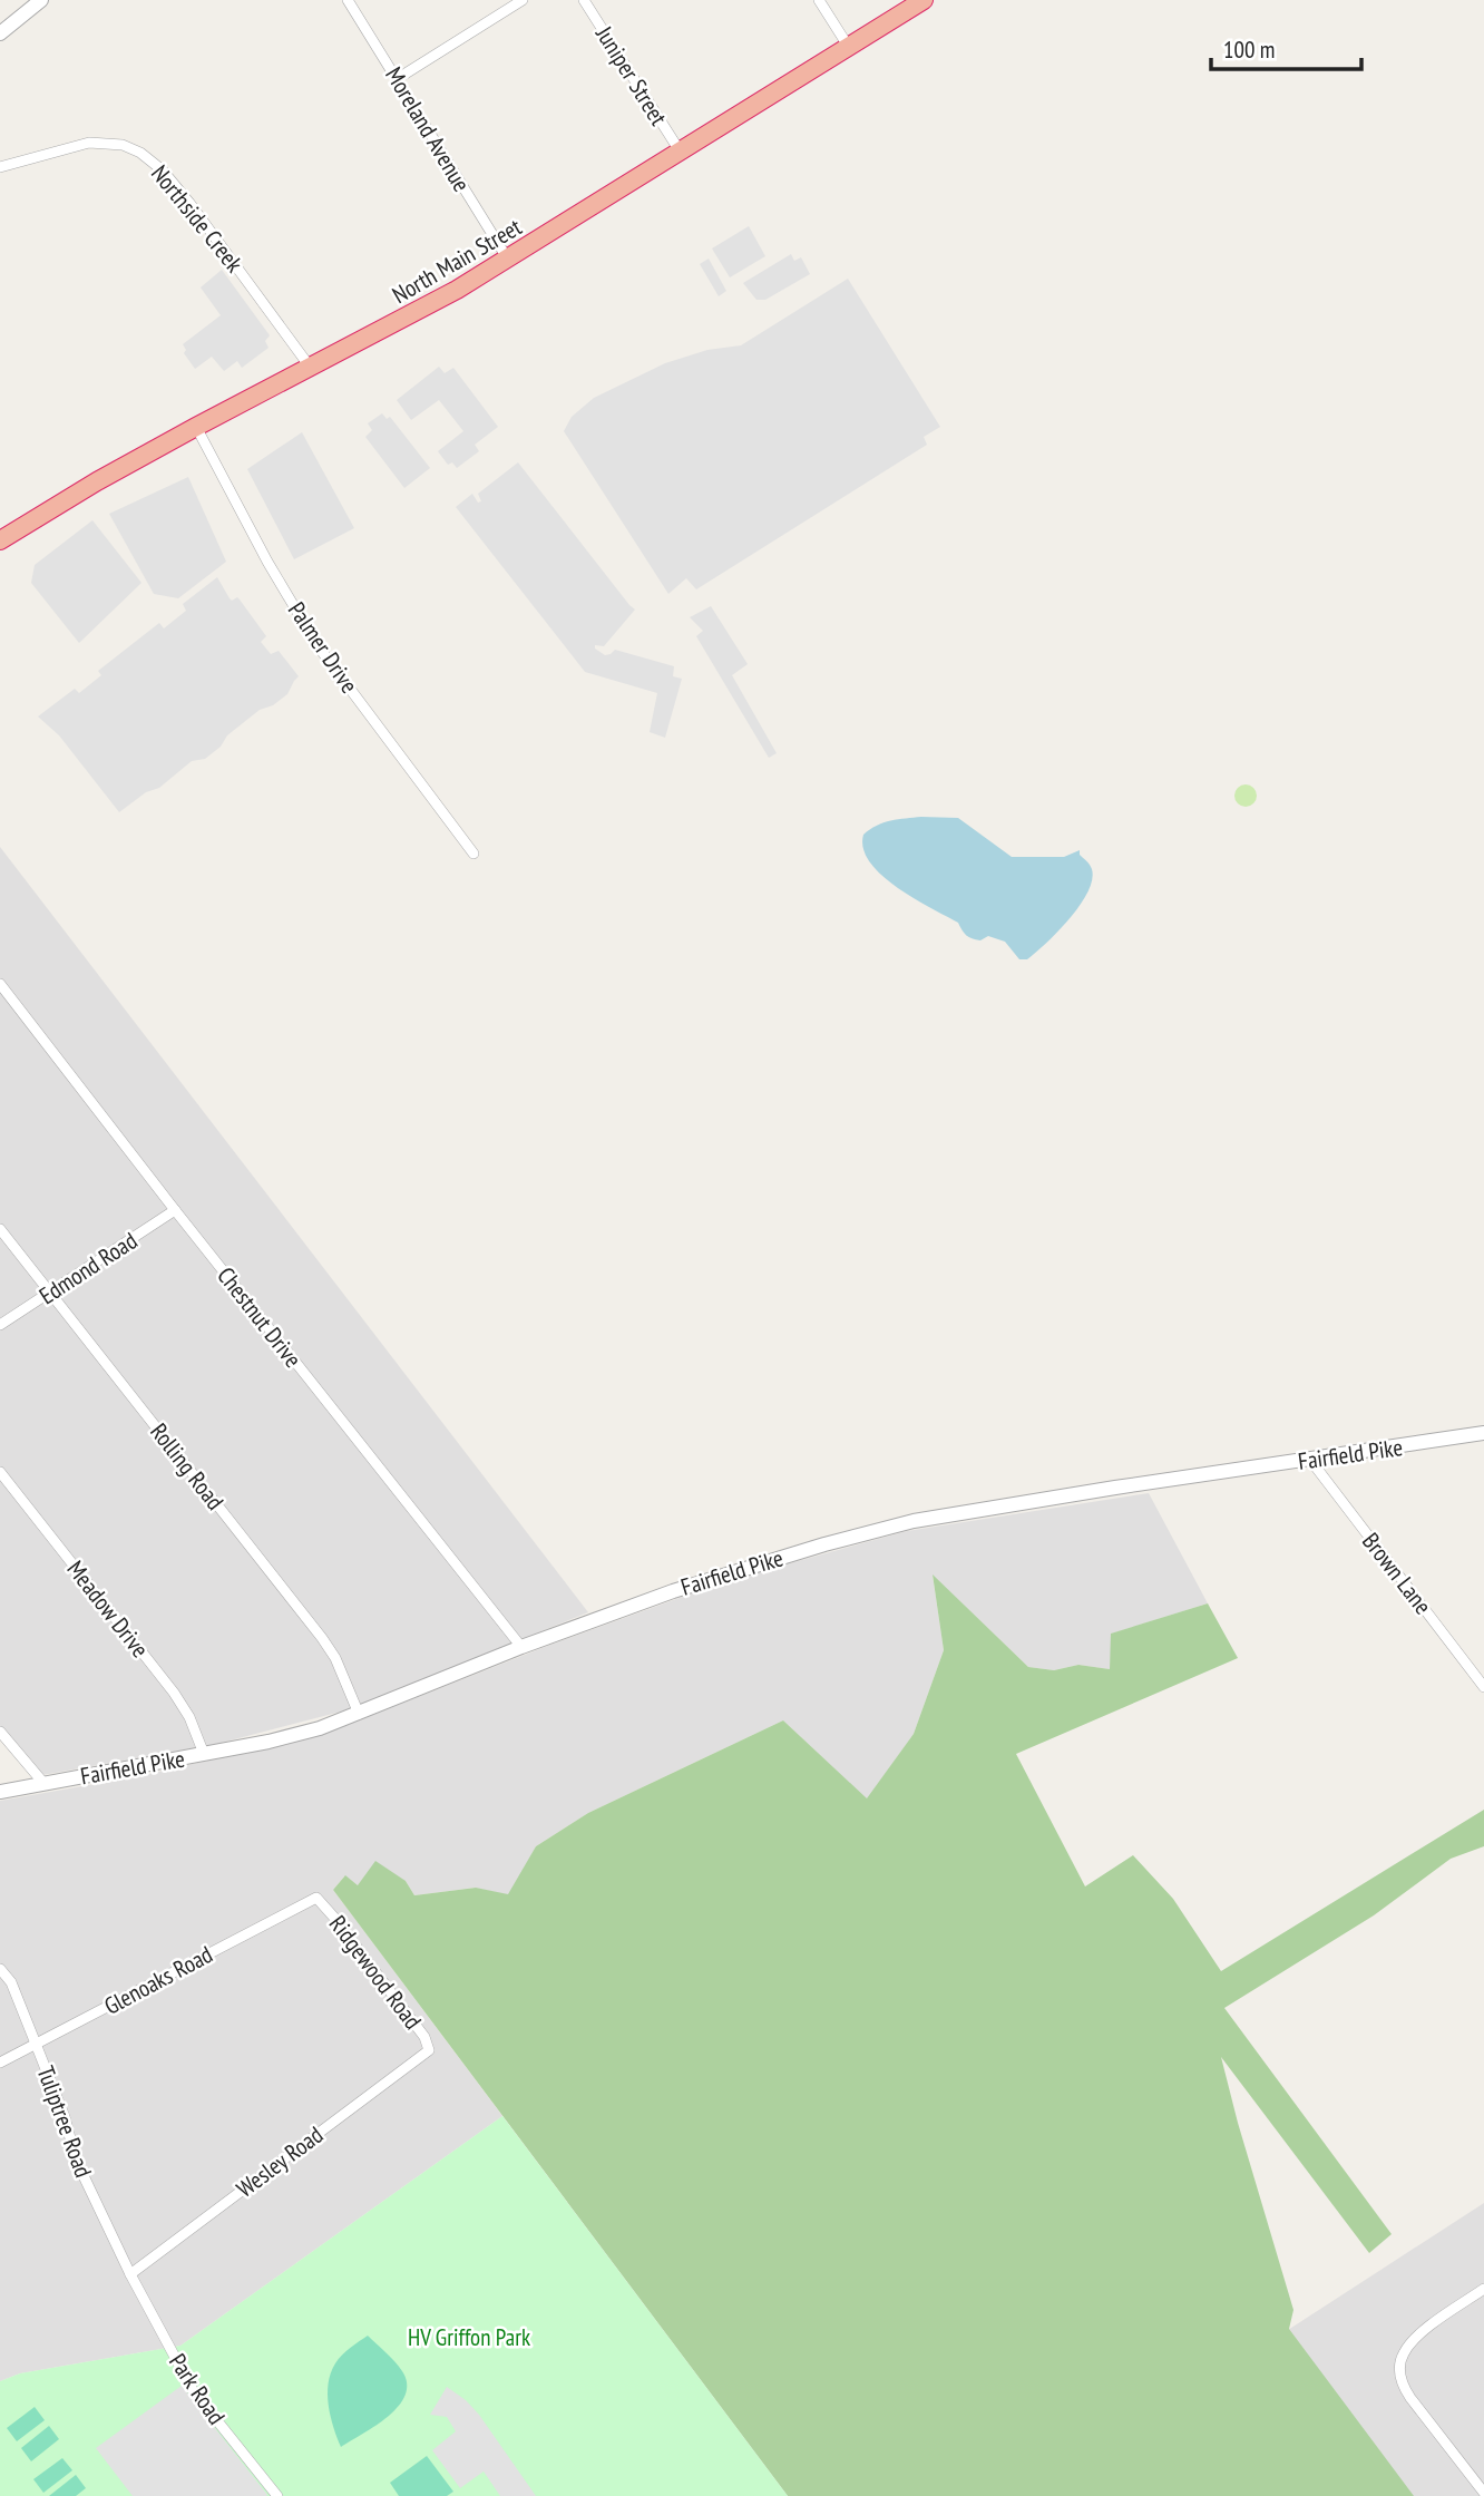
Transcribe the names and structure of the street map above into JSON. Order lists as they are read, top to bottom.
{
  "streets": {
    "highway": ["North Main Street"],
    "street": [
      "Juniper Street",
      "Moreland Avenue",
      "Northside Creek",
      "Palmer Drive",
      "Edmond Road",
      "Chestnut Drive",
      "Fairfield Pike",
      "Rolling Road",
      "Brown Lane",
      "Meadow Drive",
      "Ridgewood Road",
      "Glenoaks Road",
      "Tuliptree Road",
      "Wesley Road",
      "Park Road"
    ]
  },
  "crossings": [
    ["Juniper Street", "North Main Street"],
    ["Moreland Avenue", "North Main Street"],
    ["Northside Creek", "North Main Street"],
    ["North Main Street", "Palmer Drive"],
    ["Edmond Road", "Chestnut Drive"],
    ["Edmond Road", "Rolling Road"],
    ["Chestnut Drive", "Fairfield Pike"],
    ["Fairfield Pike", "Rolling Road"],
    ["Fairfield Pike", "Brown Lane"],
    ["Fairfield Pike", "Meadow Drive"],
    ["Ridgewood Road", "Glenoaks Road"],
    ["Ridgewood Road", "Wesley Road"],
    ["Glenoaks Road", "Tuliptree Road"],
    ["Tuliptree Road", "Wesley Road"],
    ["Tuliptree Road", "Park Road"],
    ["Wesley Road", "Park Road"]
  ],
  "parks": ["HV Griffon Park"],
  "scale_bar": "100 m"
}
